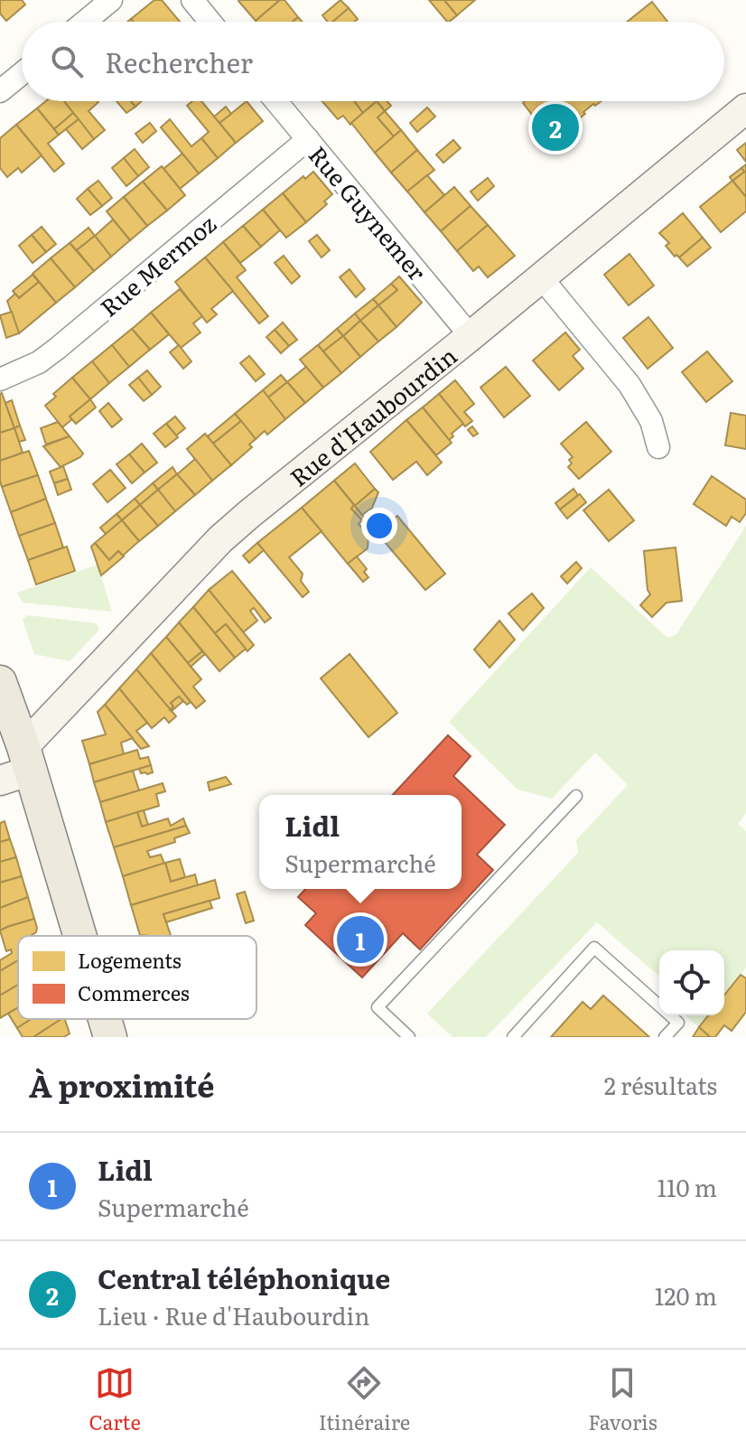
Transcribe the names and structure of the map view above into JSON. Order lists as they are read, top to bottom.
{
  "streets": {
    "main road": ["Rue d'Haubourdin"],
    "street": ["Rue Guynemer", "Rue Mermoz"]
  },
  "crossings": [
    ["Rue Guynemer", "Rue Mermoz"],
    ["Rue Guynemer", "Rue d'Haubourdin"]
  ],
  "legend": ["Logements", "Commerces"],
  "page": {
    "search": "Rechercher",
    "pins": ["2", "1"],
    "popup": ["Lidl", "Supermarché"],
    "heading": ["À proximité", "2 résultats"],
    "list": [
      {
        "mark": "1",
        "name": "Lidl",
        "note": "Supermarché",
        "value": "110 m"
      },
      {
        "mark": "2",
        "name": "Central téléphonique",
        "note": "Lieu · Rue d'Haubourdin",
        "value": "120 m"
      }
    ],
    "nav": ["Carte", "Itinéraire", "Favoris"]
  }
}
